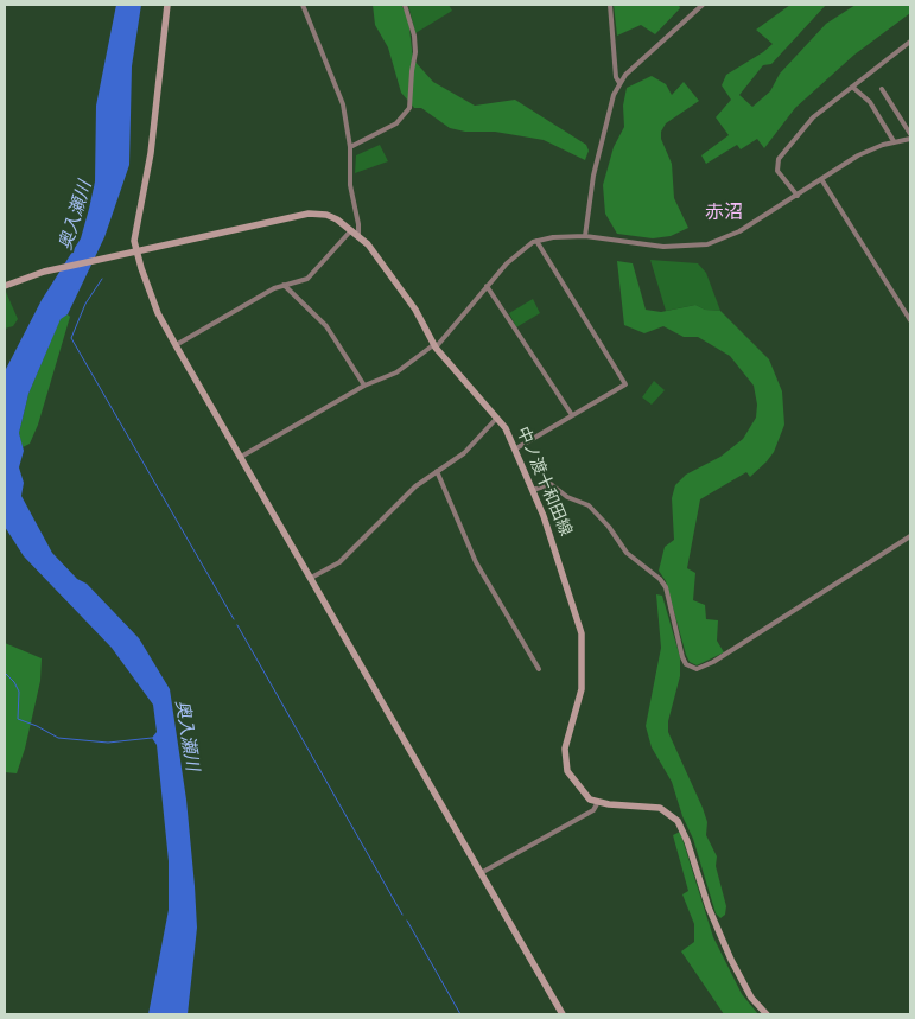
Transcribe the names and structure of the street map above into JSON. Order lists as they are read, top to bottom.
{
  "streets": {
    "main road": ["中ノ渡十和田線"]
  },
  "districts": ["赤沼"],
  "water": ["奥入瀬川"]
}
